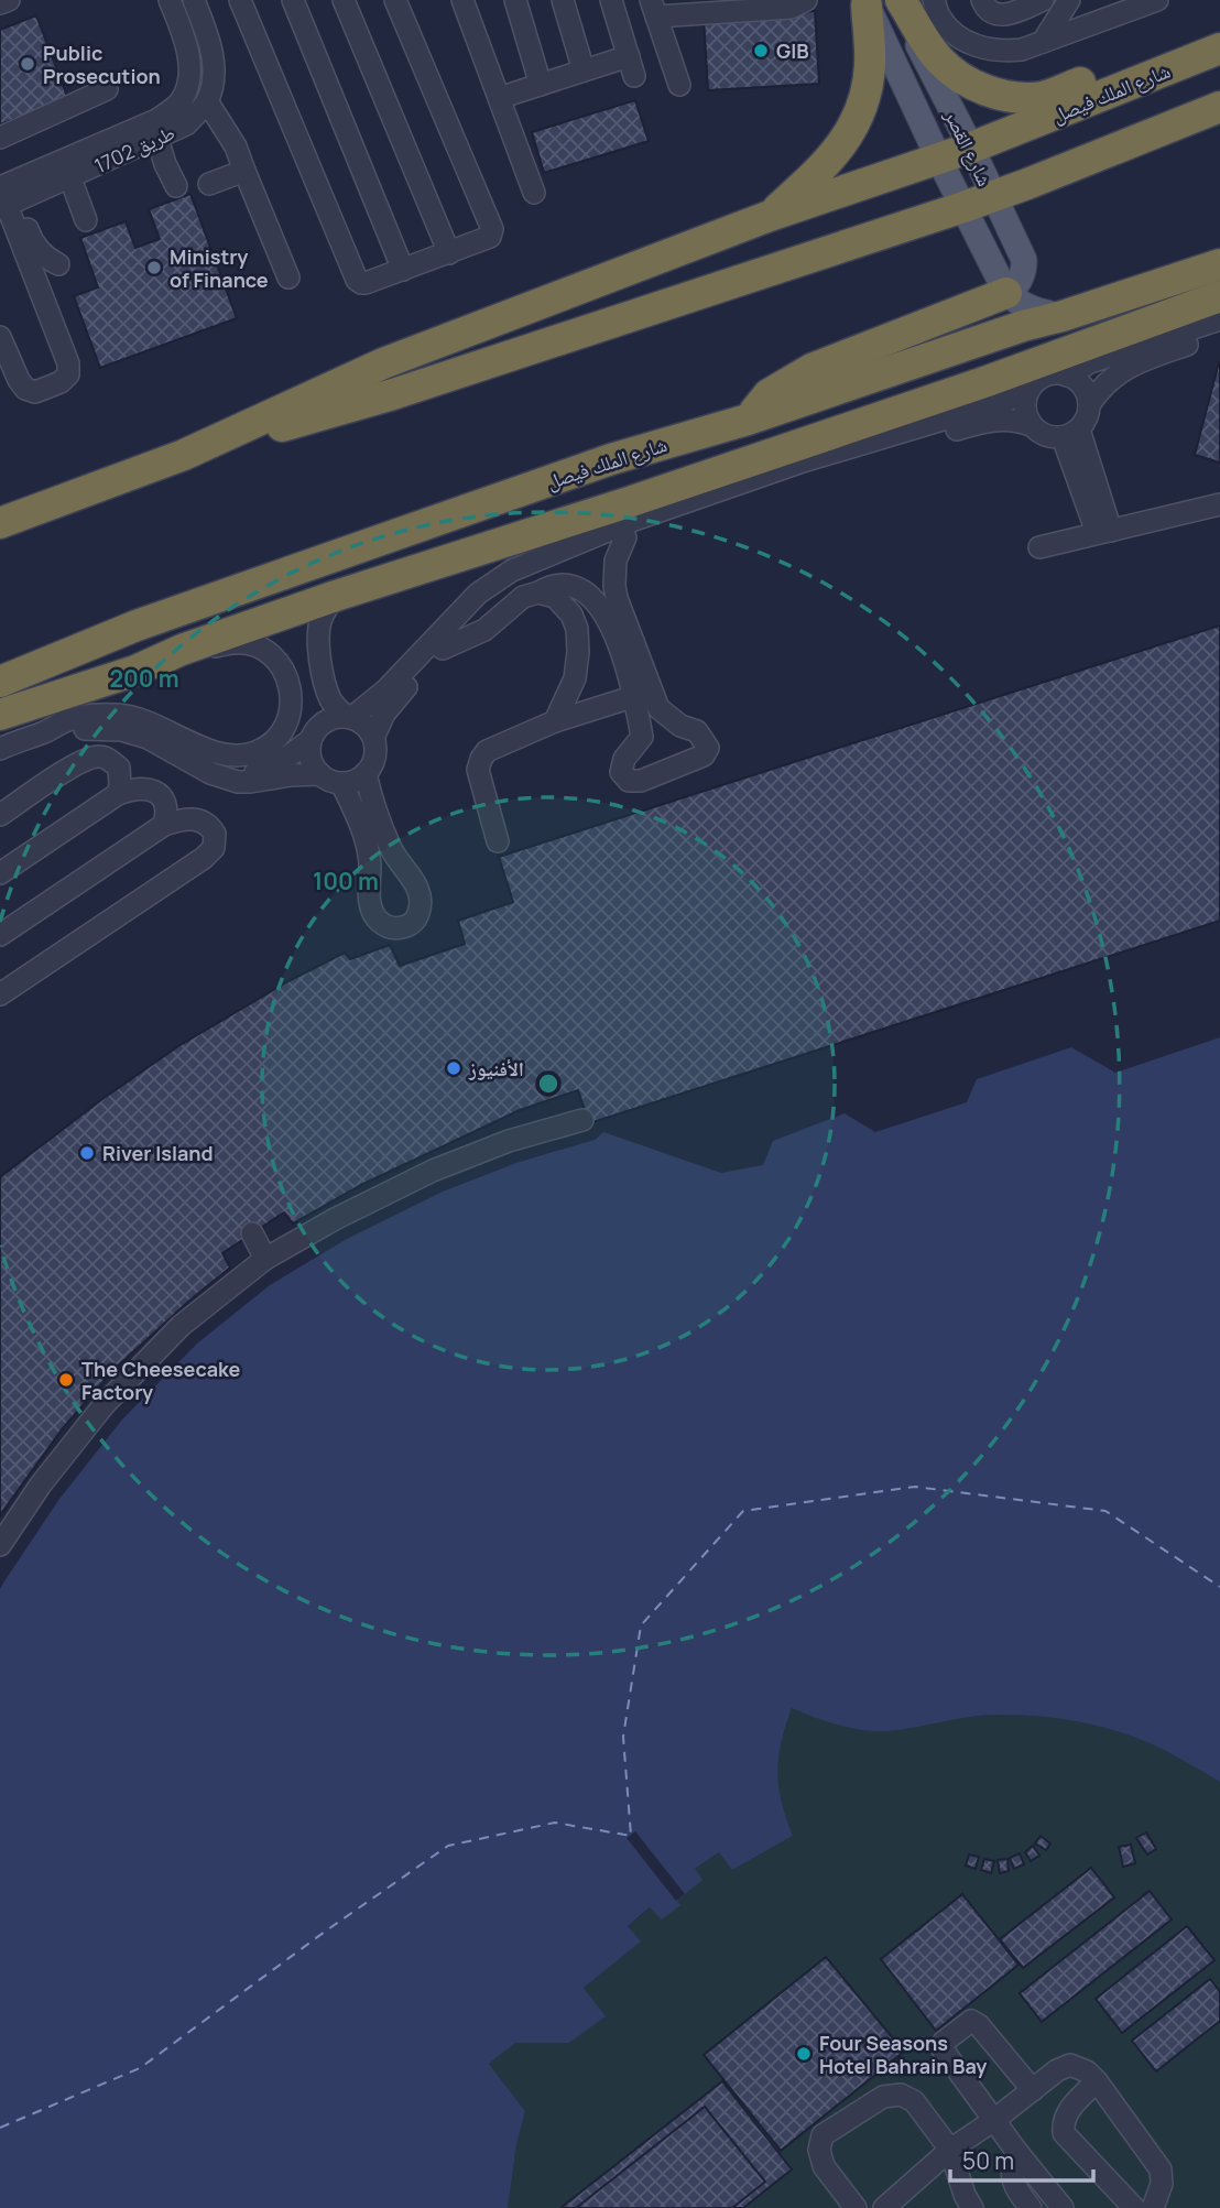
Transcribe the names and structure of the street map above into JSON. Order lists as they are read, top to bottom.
{
  "streets": {
    "highway": ["شارع الملك فيصل"],
    "main road": ["شارع القصر"],
    "street": ["طريق 1702"]
  },
  "crossings": [
    ["شارع الملك فيصل", "شارع القصر"]
  ],
  "places": [
    "GIB",
    "Public Prosecution",
    "Ministry of Finance",
    "الأفنيوز",
    "River Island",
    "The Cheesecake Factory",
    "Four Seasons Hotel Bahrain Bay"
  ],
  "scale_bar": "50 m",
  "rings": ["200 m", "100 m"]
}
